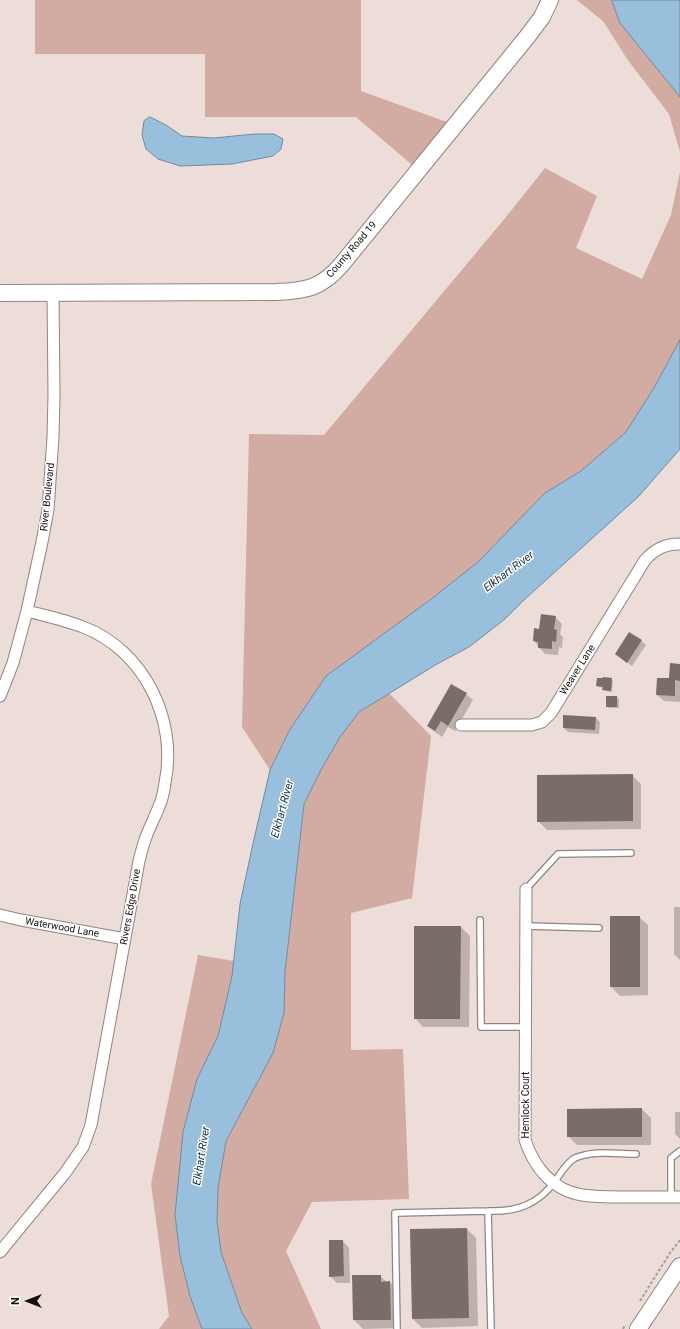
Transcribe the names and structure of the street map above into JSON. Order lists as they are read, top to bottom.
{
  "streets": {
    "street": [
      "County Road 19",
      "River Boulevard",
      "Weaver Lane",
      "Rivers Edge Drive",
      "Waterwood Lane",
      "Hemlock Court"
    ]
  },
  "crossings": [
    ["County Road 19", "River Boulevard"],
    ["River Boulevard", "Rivers Edge Drive"],
    ["Rivers Edge Drive", "Waterwood Lane"]
  ],
  "water": ["Elkhart River"],
  "north": "left"
}
